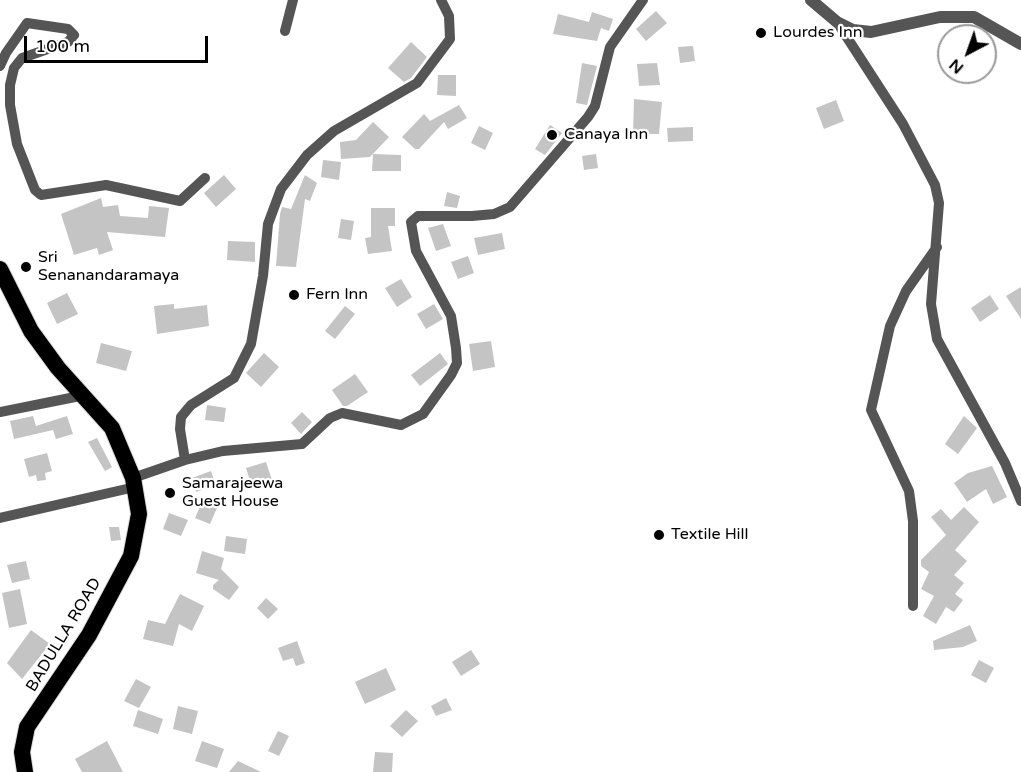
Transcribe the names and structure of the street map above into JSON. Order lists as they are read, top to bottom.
{
  "streets": {
    "highway": ["BADULLA ROAD"]
  },
  "places": [
    "Lourdes Inn",
    "Canaya Inn",
    "Sri Senanandaramaya",
    "Fern Inn",
    "Samarajeewa Guest House",
    "Textile Hill"
  ],
  "scale_bar": "100 m",
  "north": "bottom left"
}
